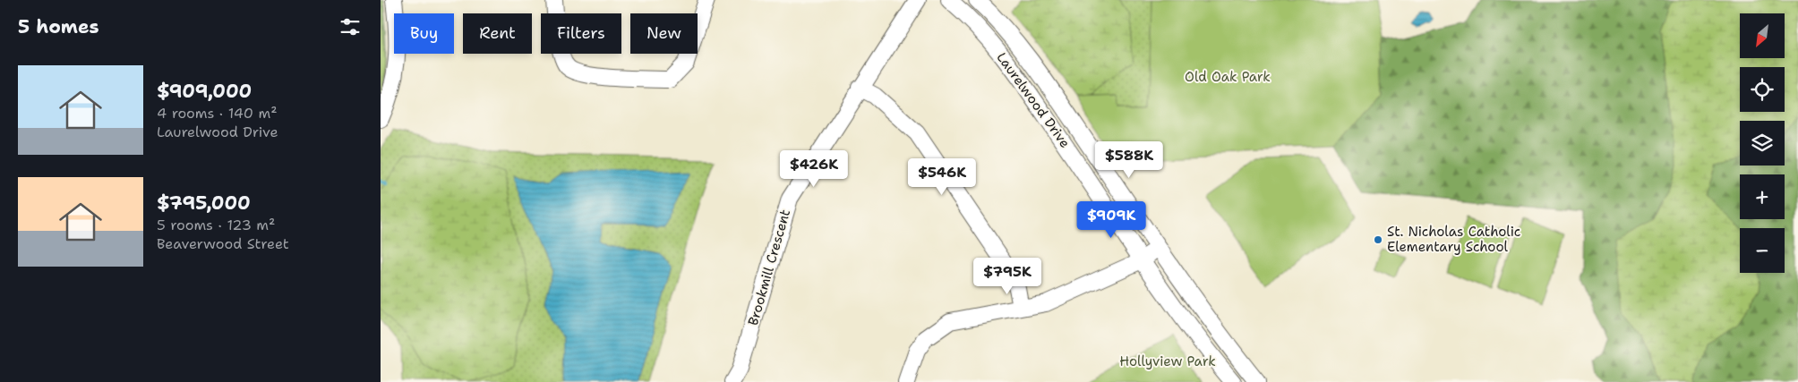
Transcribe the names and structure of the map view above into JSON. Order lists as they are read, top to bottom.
{
  "streets": {
    "street": ["Laurelwood Drive", "Brookmill Crescent"]
  },
  "parks": ["Old Oak Park", "Hollyview Park"],
  "places": ["St. Nicholas Catholic Elementary School"],
  "north": "bottom left",
  "page": {
    "heading": "5 homes",
    "map_buttons": ["+", "−"],
    "chip": [
      "Buy",
      "Rent",
      "Filters",
      "New"
    ],
    "list": [
      {
        "name": "$909,000",
        "note": "4 rooms · 140 m² · Laurelwood Drive"
      },
      {
        "name": "$795,000",
        "note": "5 rooms · 123 m² · Beaverwood Street"
      }
    ],
    "price": [
      "$588K",
      "$426K",
      "$546K",
      "$909K",
      "$795K"
    ]
  }
}
